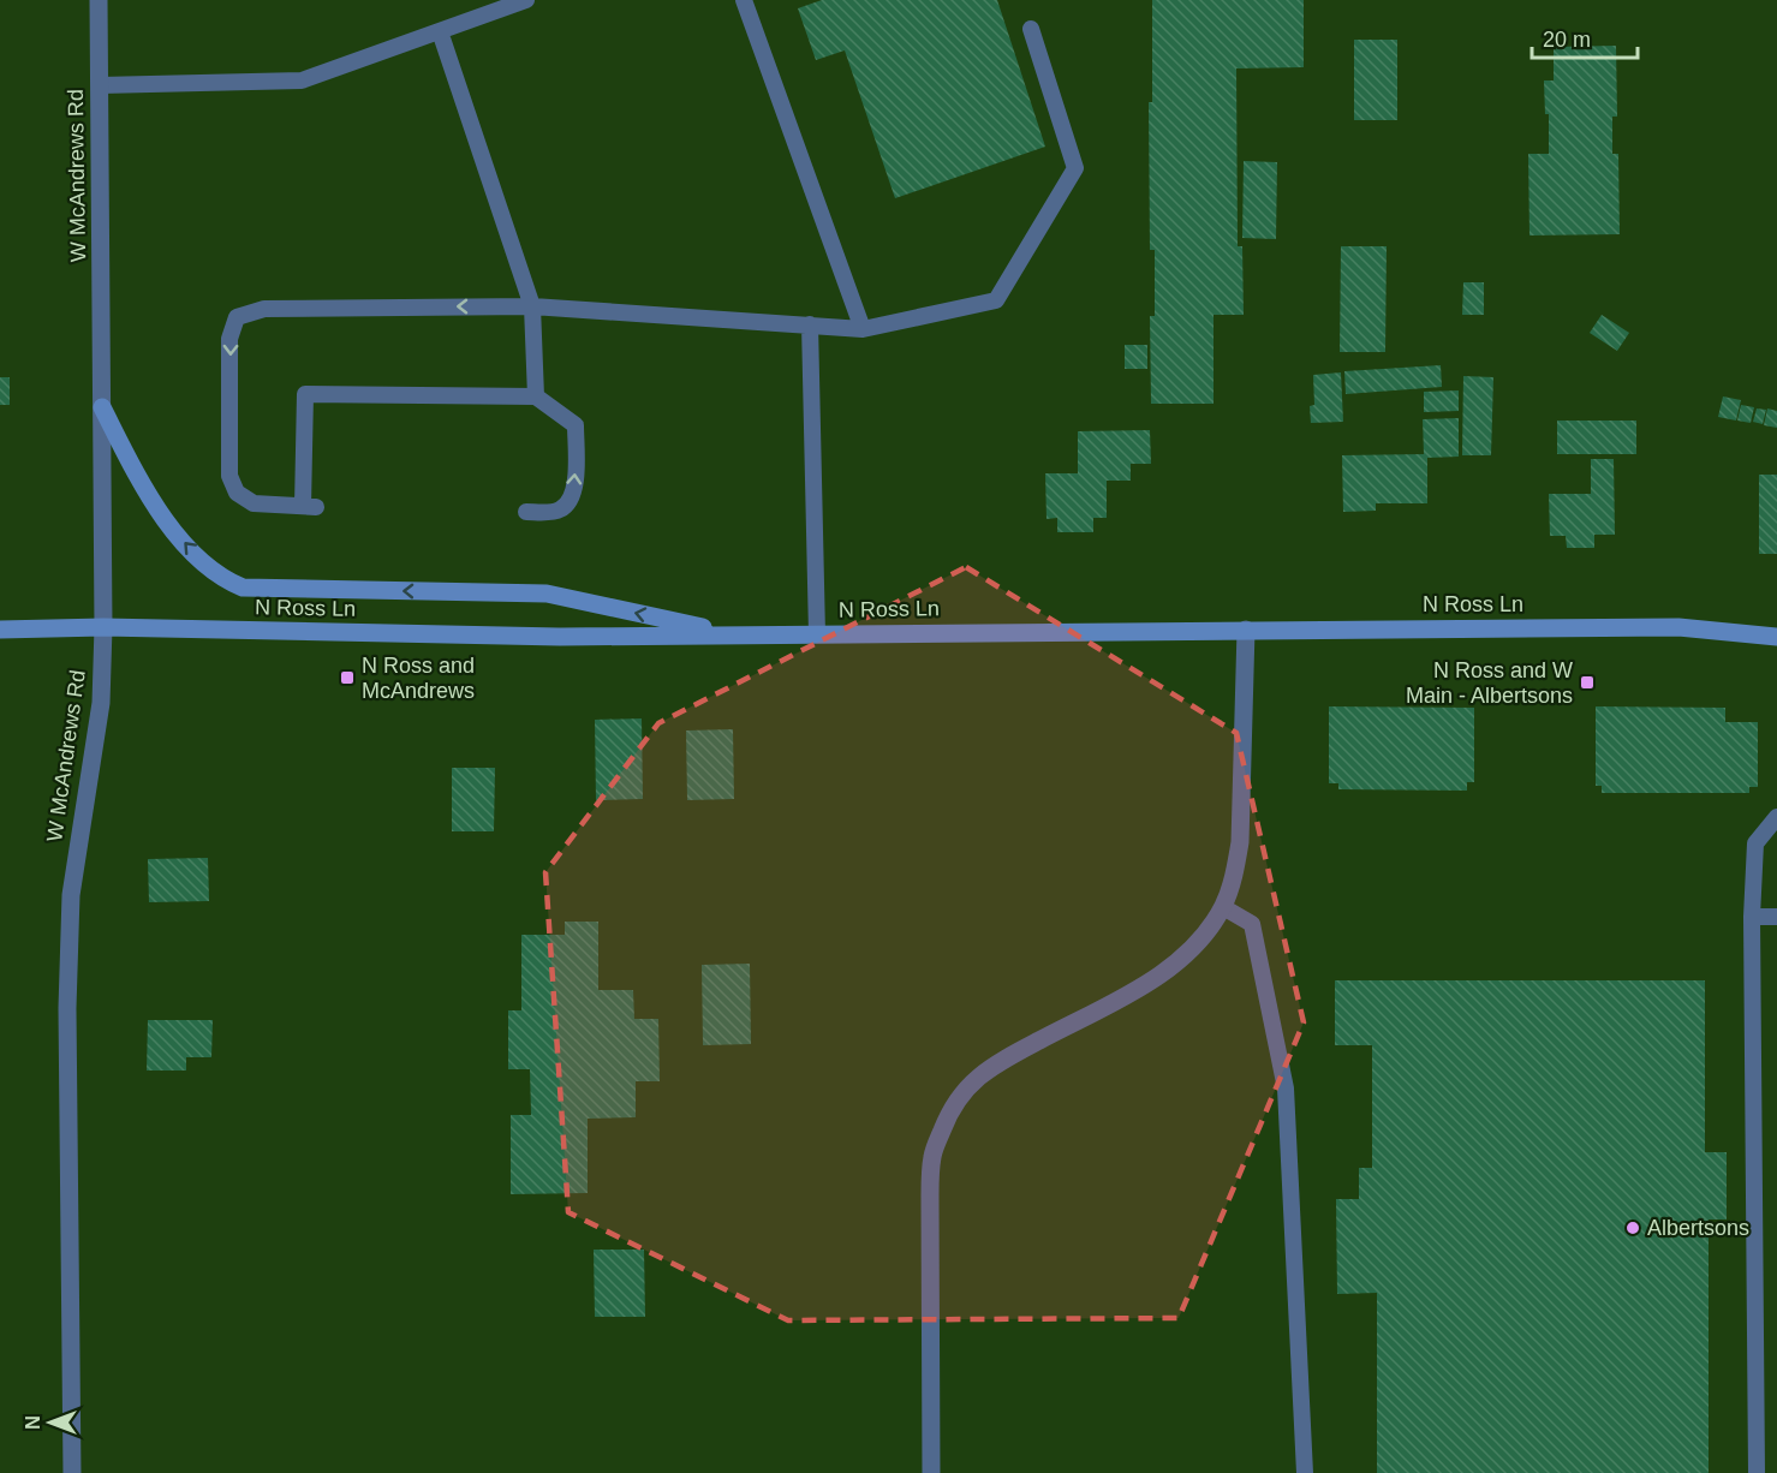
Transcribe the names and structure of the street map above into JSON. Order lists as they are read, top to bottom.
{
  "streets": {
    "main road": ["N Ross Ln"],
    "street": ["W McAndrews Rd"]
  },
  "crossings": [
    ["W McAndrews Rd", "N Ross Ln"]
  ],
  "places": {
    "transit": ["N Ross and McAndrews", "N Ross and W Main - Albertsons"],
    "other": ["Albertsons"]
  },
  "scale_bar": "20 m",
  "north": "left"
}
